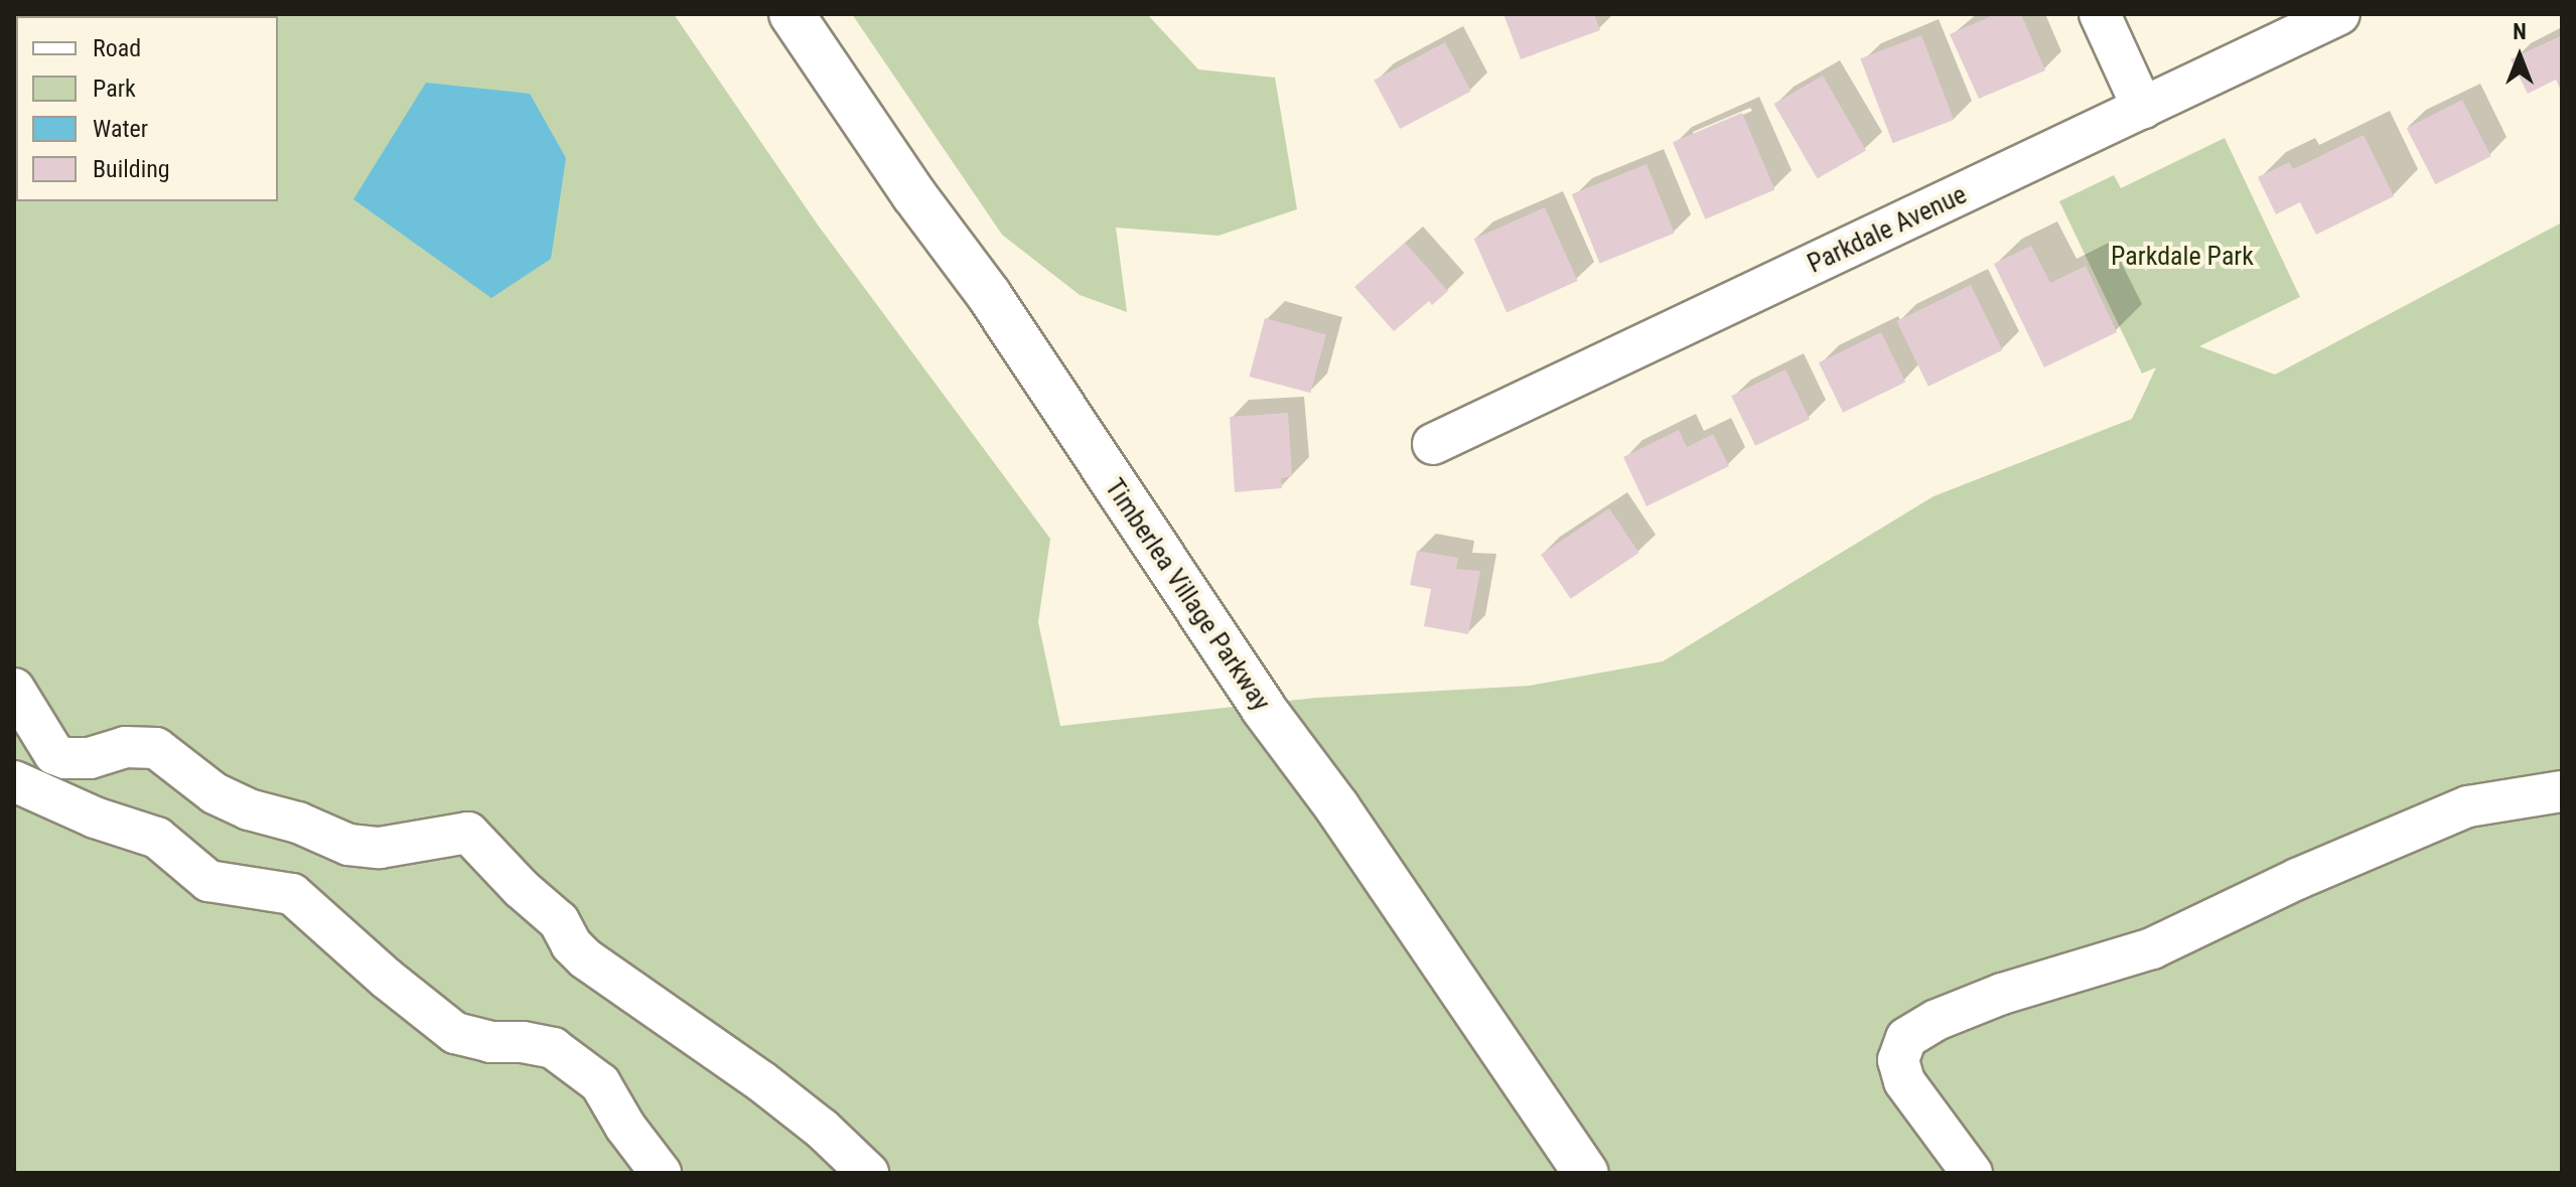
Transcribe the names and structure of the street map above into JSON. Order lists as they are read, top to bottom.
{
  "streets": {
    "main road": ["Timberlea Village Parkway"],
    "street": ["Parkdale Avenue"]
  },
  "parks": ["Parkdale Park"],
  "legend": [
    "Road",
    "Park",
    "Water",
    "Building"
  ],
  "north": "top"
}
